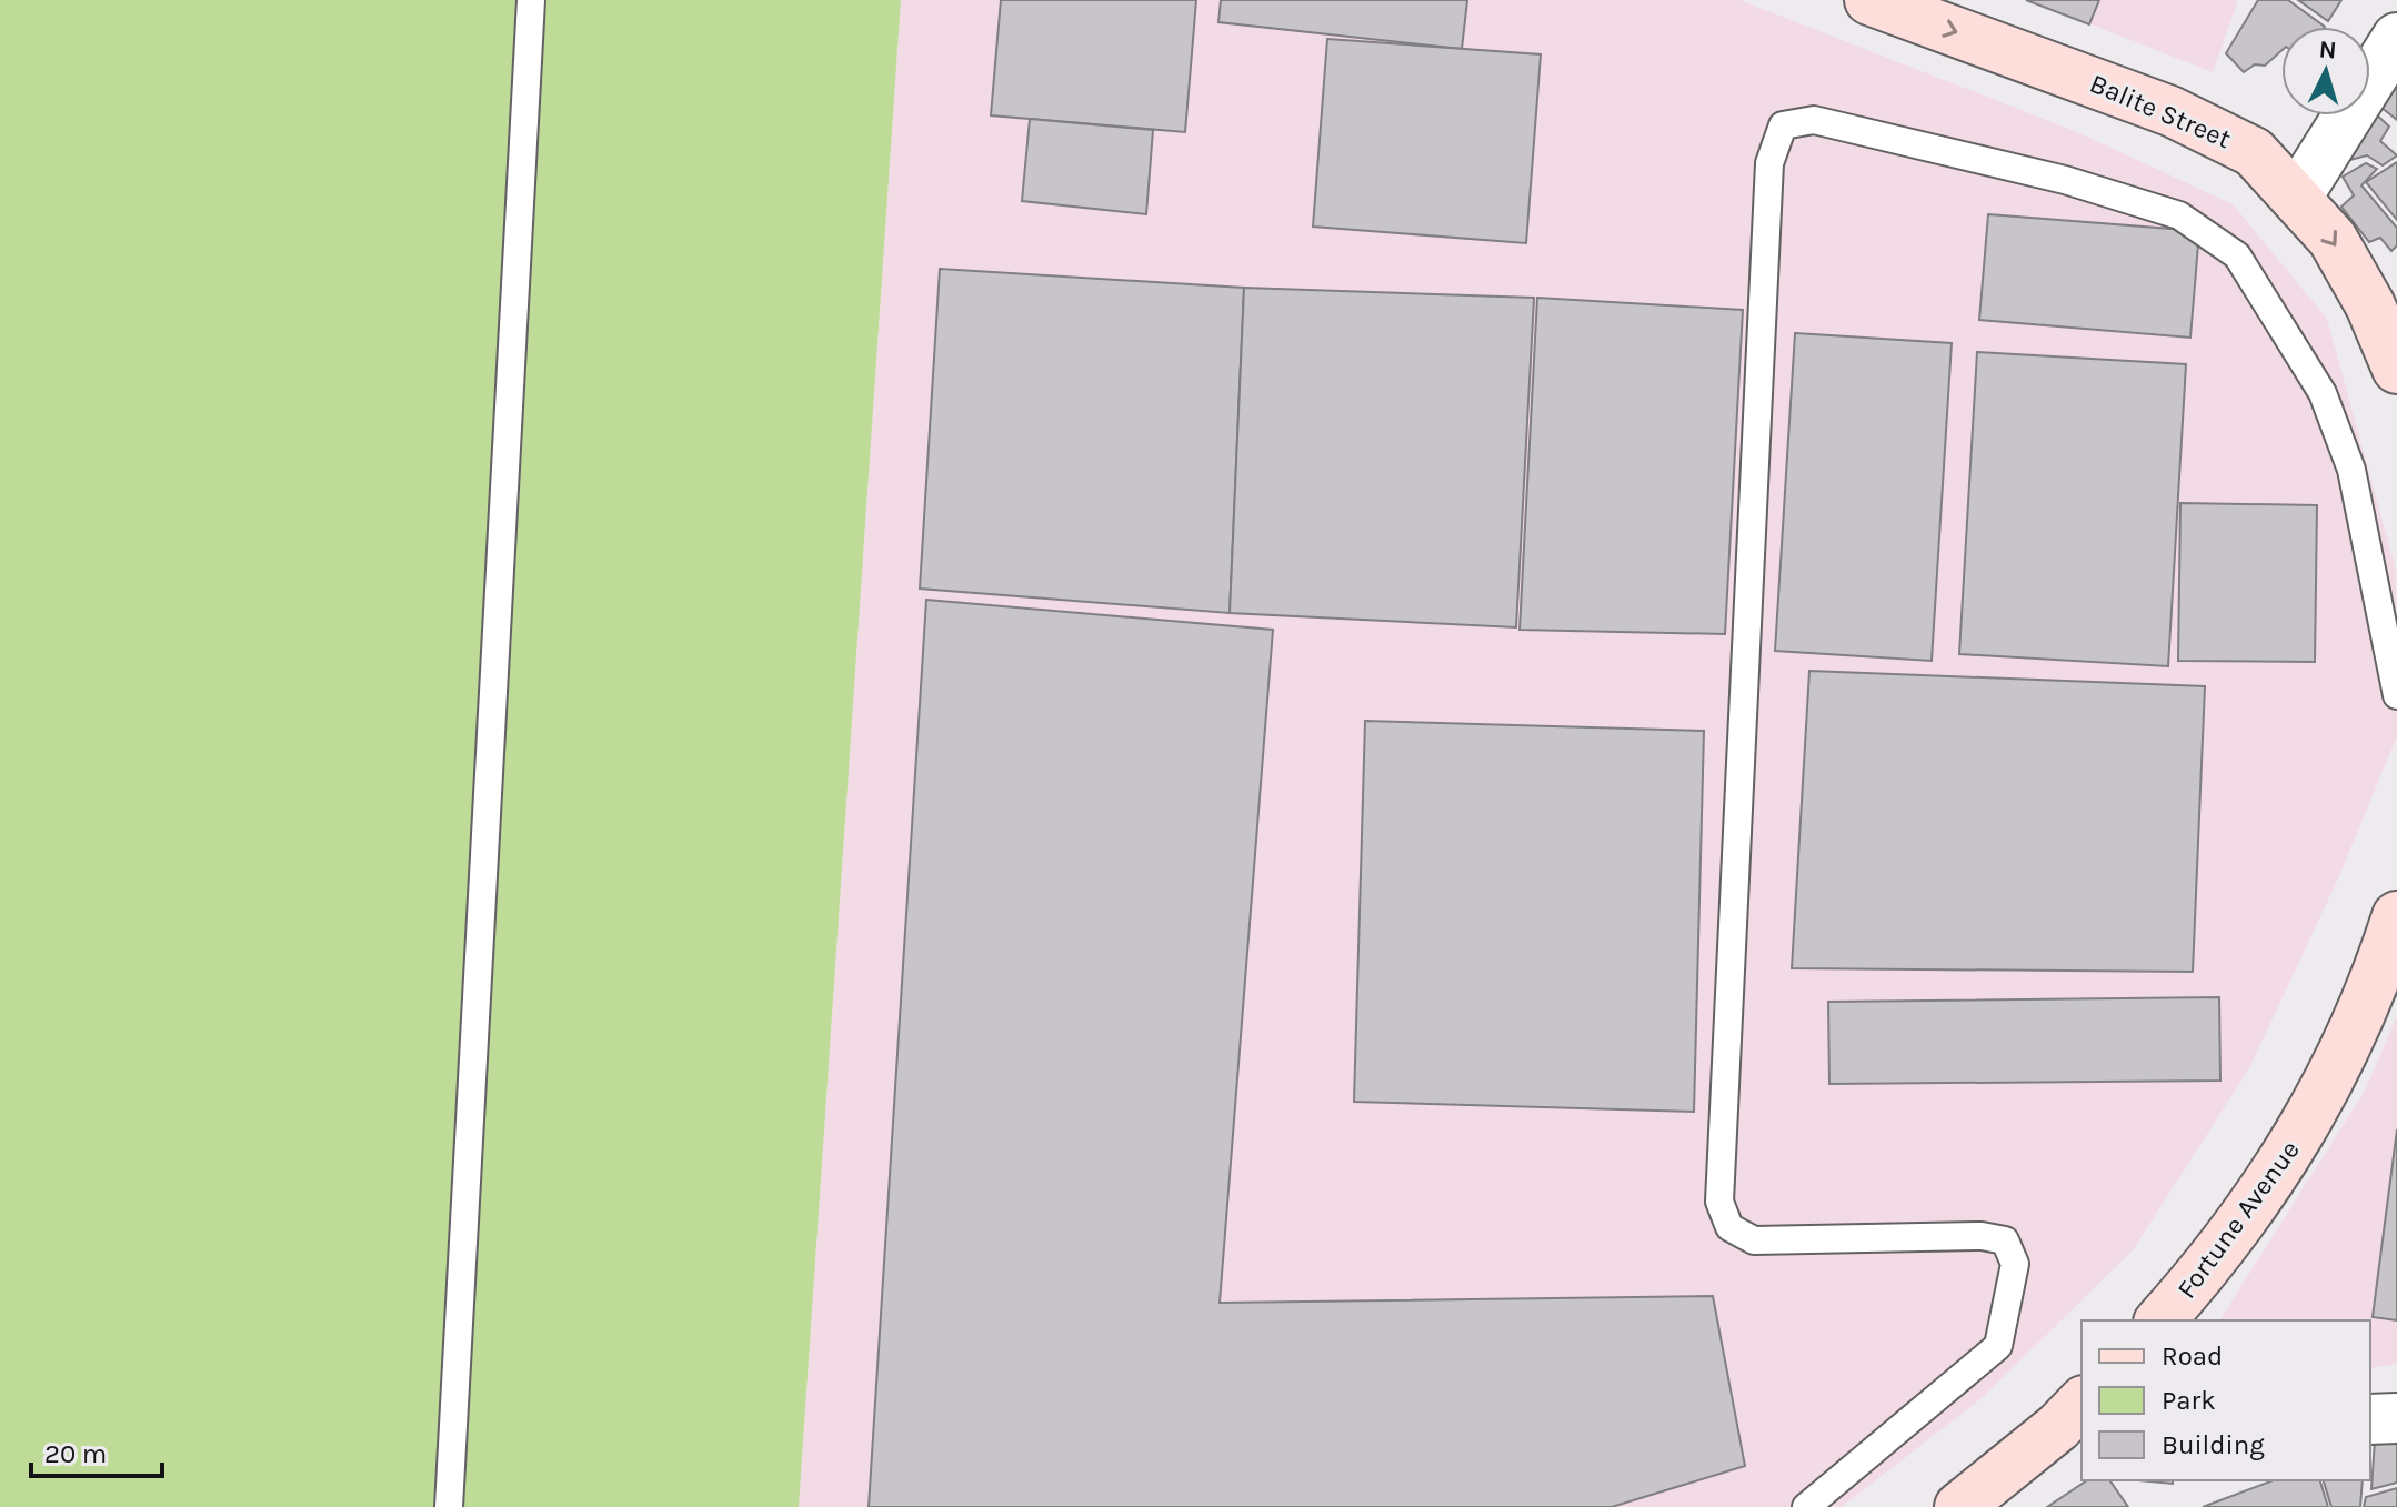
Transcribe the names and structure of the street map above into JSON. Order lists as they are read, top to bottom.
{
  "streets": {
    "main road": ["Balite Street", "Fortune Avenue"]
  },
  "one_way": ["Balite Street"],
  "legend": ["Road", "Park", "Building"],
  "scale_bar": "20 m",
  "north": "top"
}
